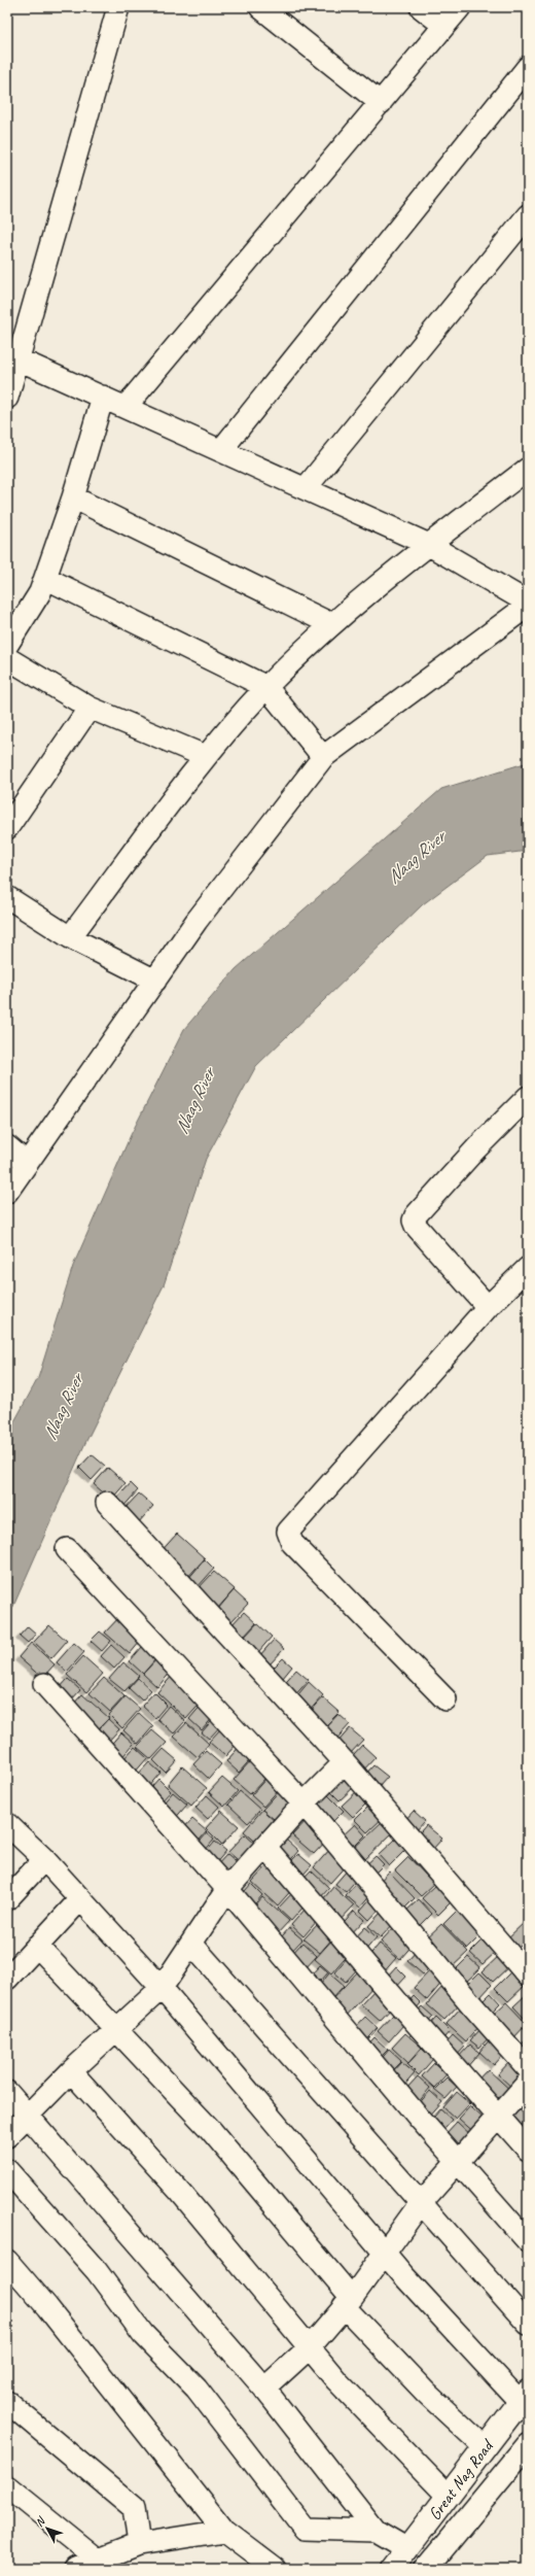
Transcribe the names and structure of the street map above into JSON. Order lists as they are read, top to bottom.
{
  "streets": {
    "main road": ["Great Nag Road"]
  },
  "water": ["Naag River"],
  "north": "top left"
}
